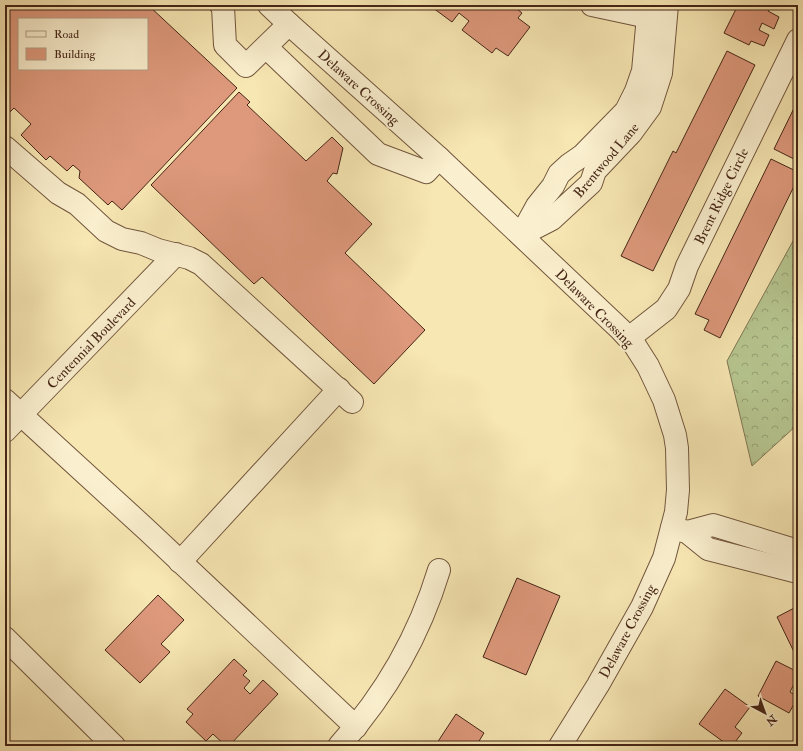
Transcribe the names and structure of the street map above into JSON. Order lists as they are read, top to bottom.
{
  "streets": {
    "street": [
      "Delaware Crossing",
      "Brentwood Lane",
      "Brent Ridge Circle",
      "Centennial Boulevard"
    ]
  },
  "crossings": [
    ["Delaware Crossing", "Brentwood Lane"],
    ["Delaware Crossing", "Brent Ridge Circle"]
  ],
  "legend": ["Road", "Building"],
  "north": "bottom right"
}
